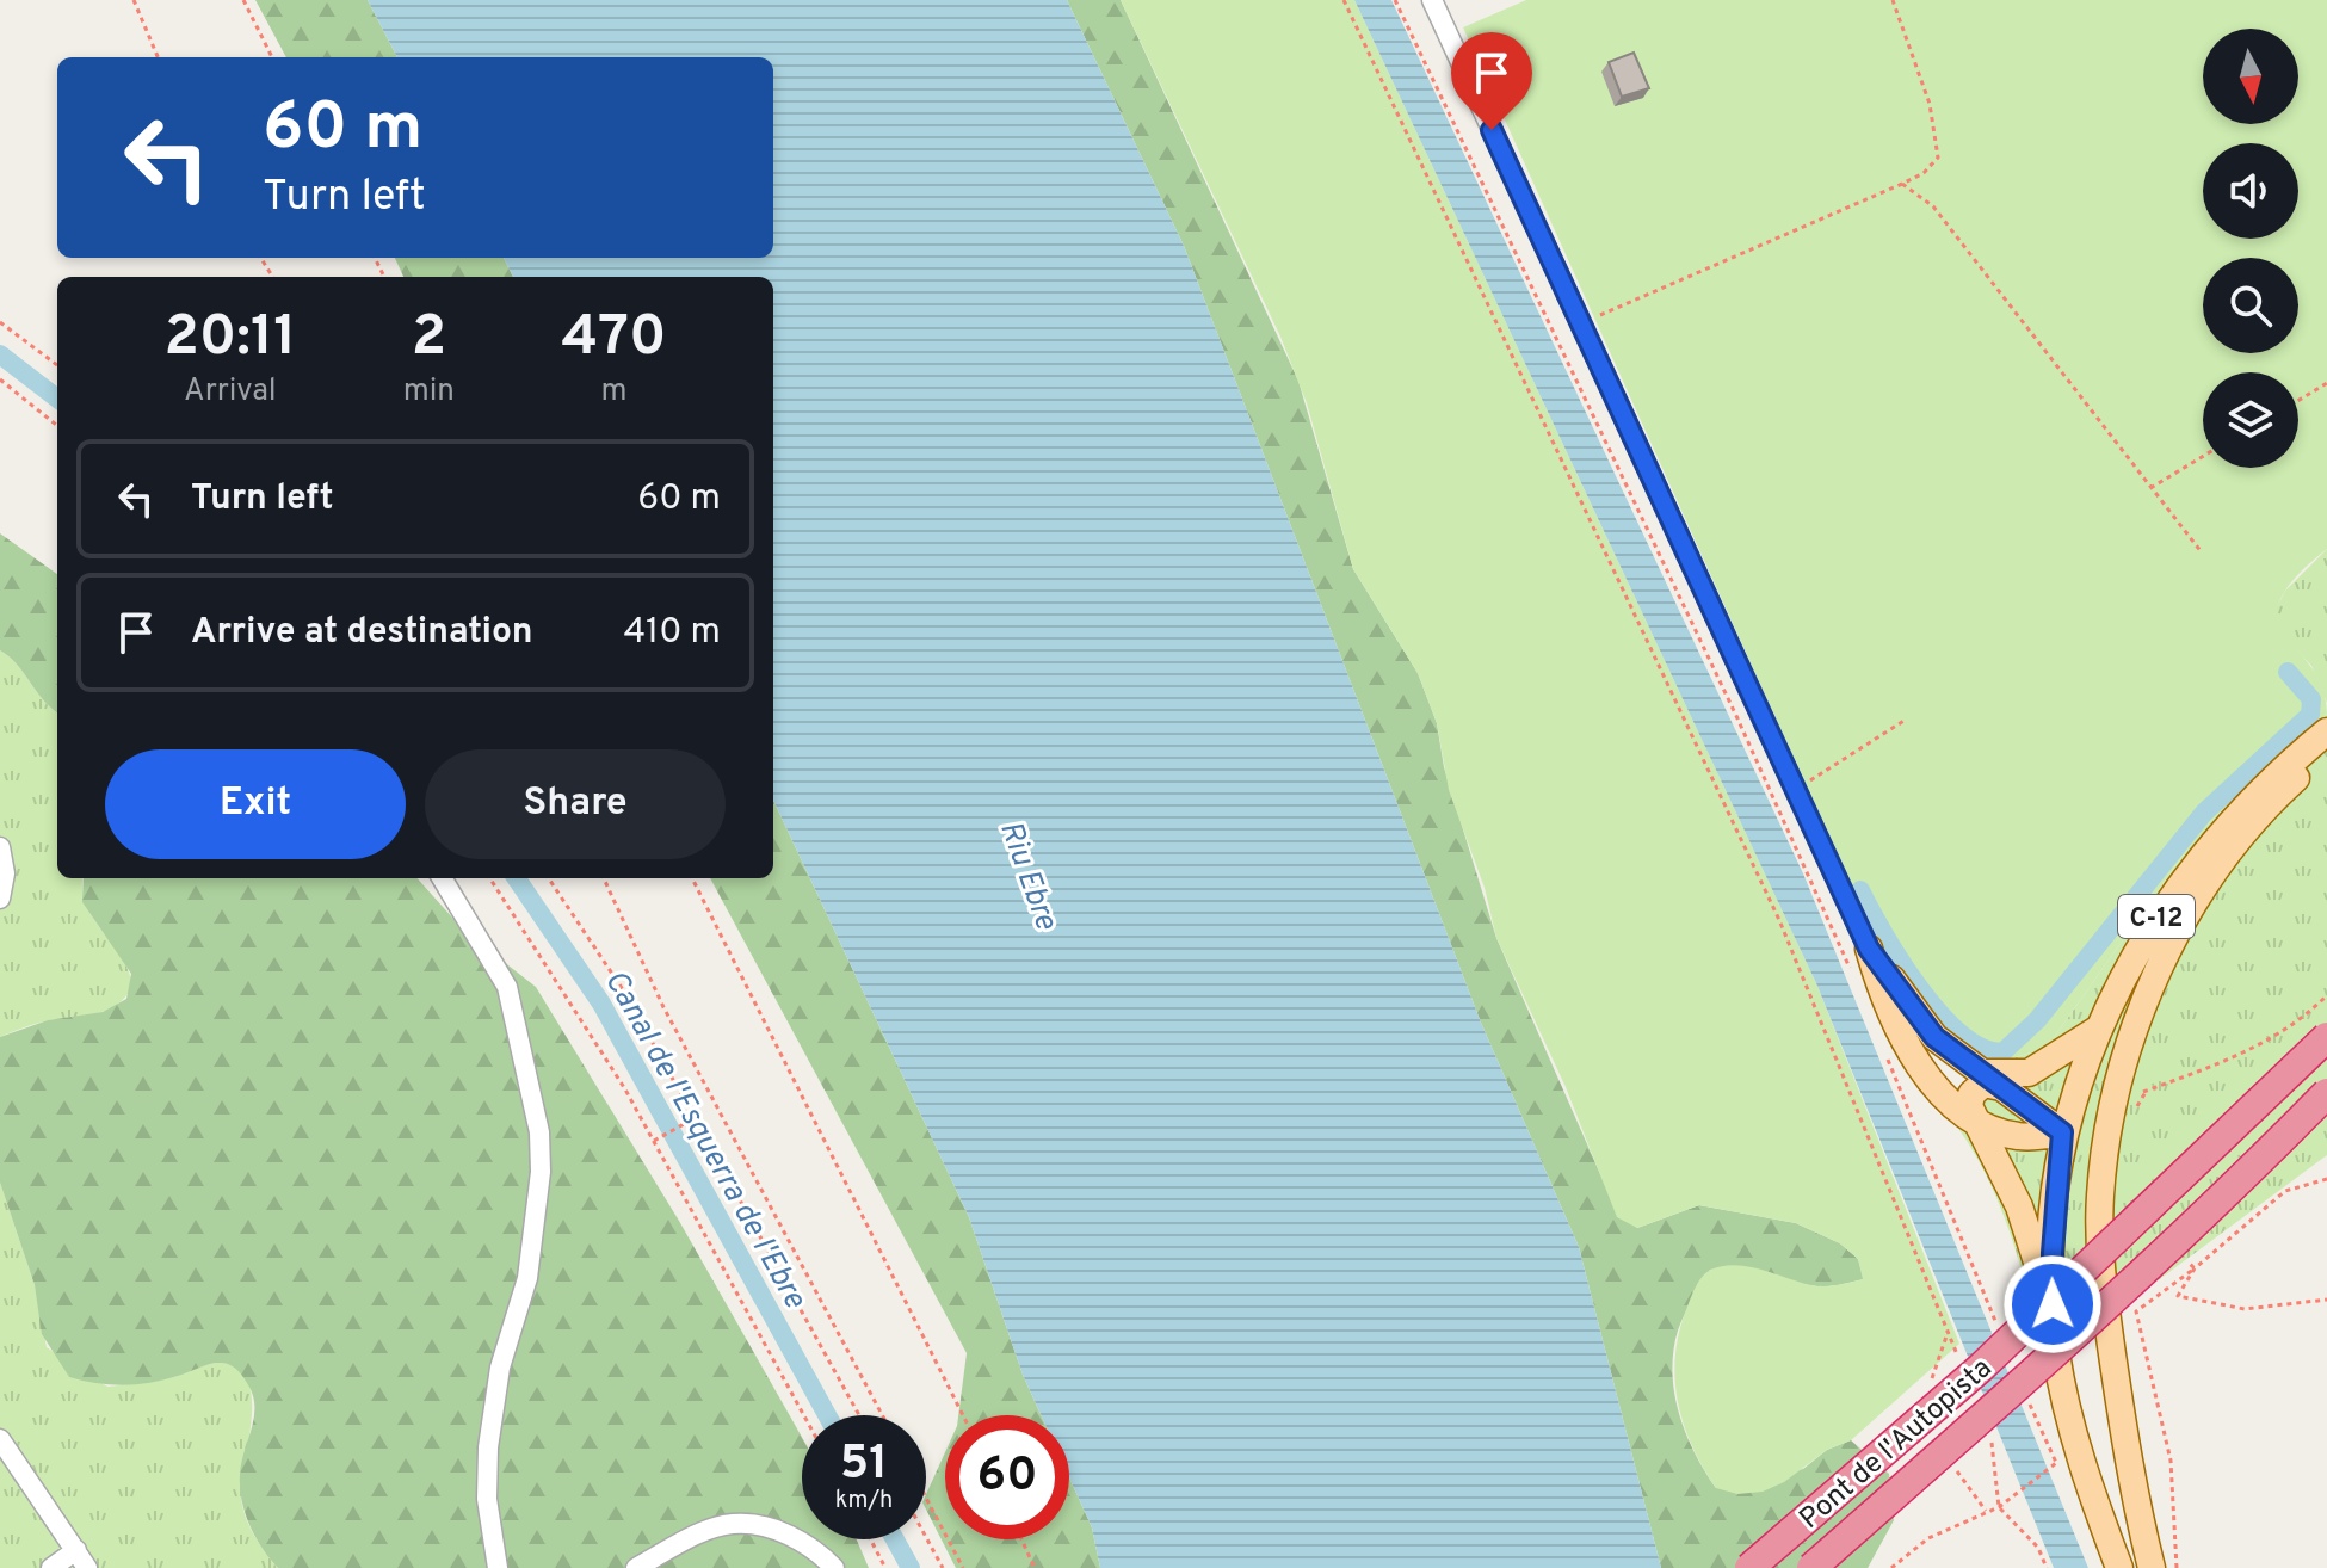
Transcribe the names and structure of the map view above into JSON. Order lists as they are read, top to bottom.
{
  "streets": {
    "highway": ["Pont de l'Autopista"],
    "main road": ["C-12"]
  },
  "water": ["Riu Ebre", "Canal de l'Esquerra de l'Ebre"],
  "north": "bottom",
  "page": {
    "turn": ["60 m", "Turn left"],
    "eta": [
      "20:11",
      "Arrival",
      "2",
      "min",
      "470",
      "m"
    ],
    "list": [
      {
        "name": "Turn left",
        "value": "60 m"
      },
      {
        "name": "Arrive at destination",
        "value": "410 m"
      }
    ],
    "buttons": ["Exit", "Share"],
    "speed": "51 km/h",
    "limit": "60"
  }
}
